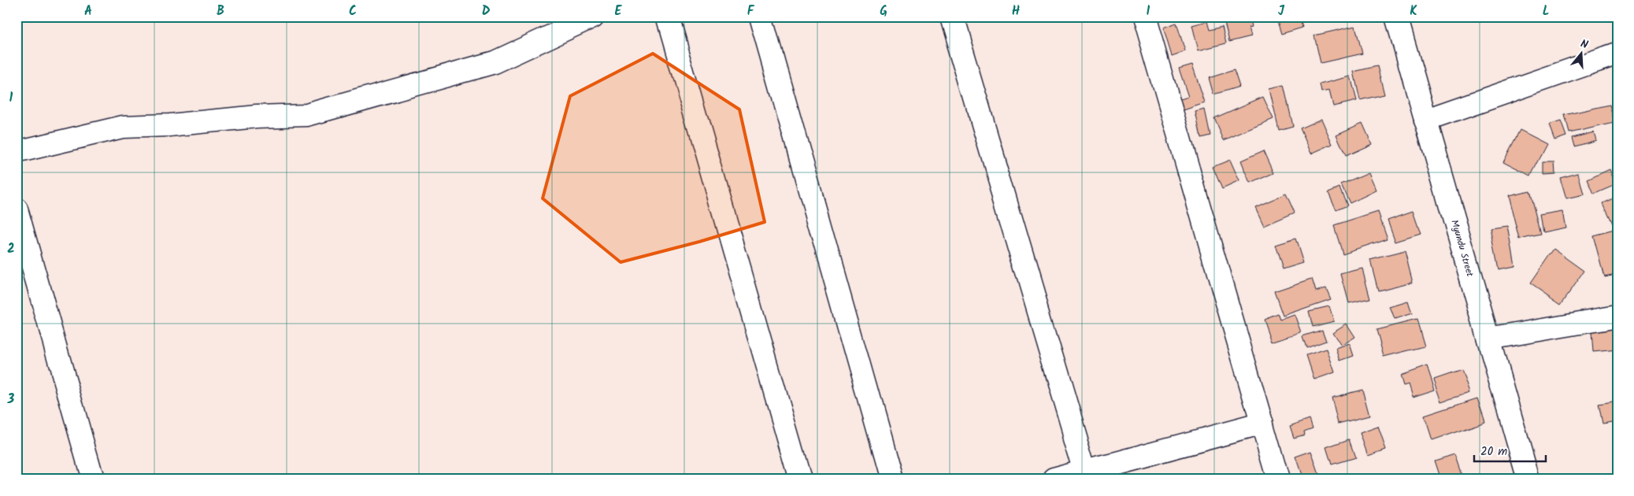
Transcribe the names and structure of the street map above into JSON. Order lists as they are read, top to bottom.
{
  "streets": {
    "street": ["Myundu Street"]
  },
  "scale_bar": "20 m",
  "north": "top",
  "grid": {
    "columns": [
      "A",
      "B",
      "C",
      "D",
      "E",
      "F",
      "G",
      "H",
      "I",
      "J",
      "K",
      "L"
    ],
    "rows": ["1", "2", "3"]
  }
}
